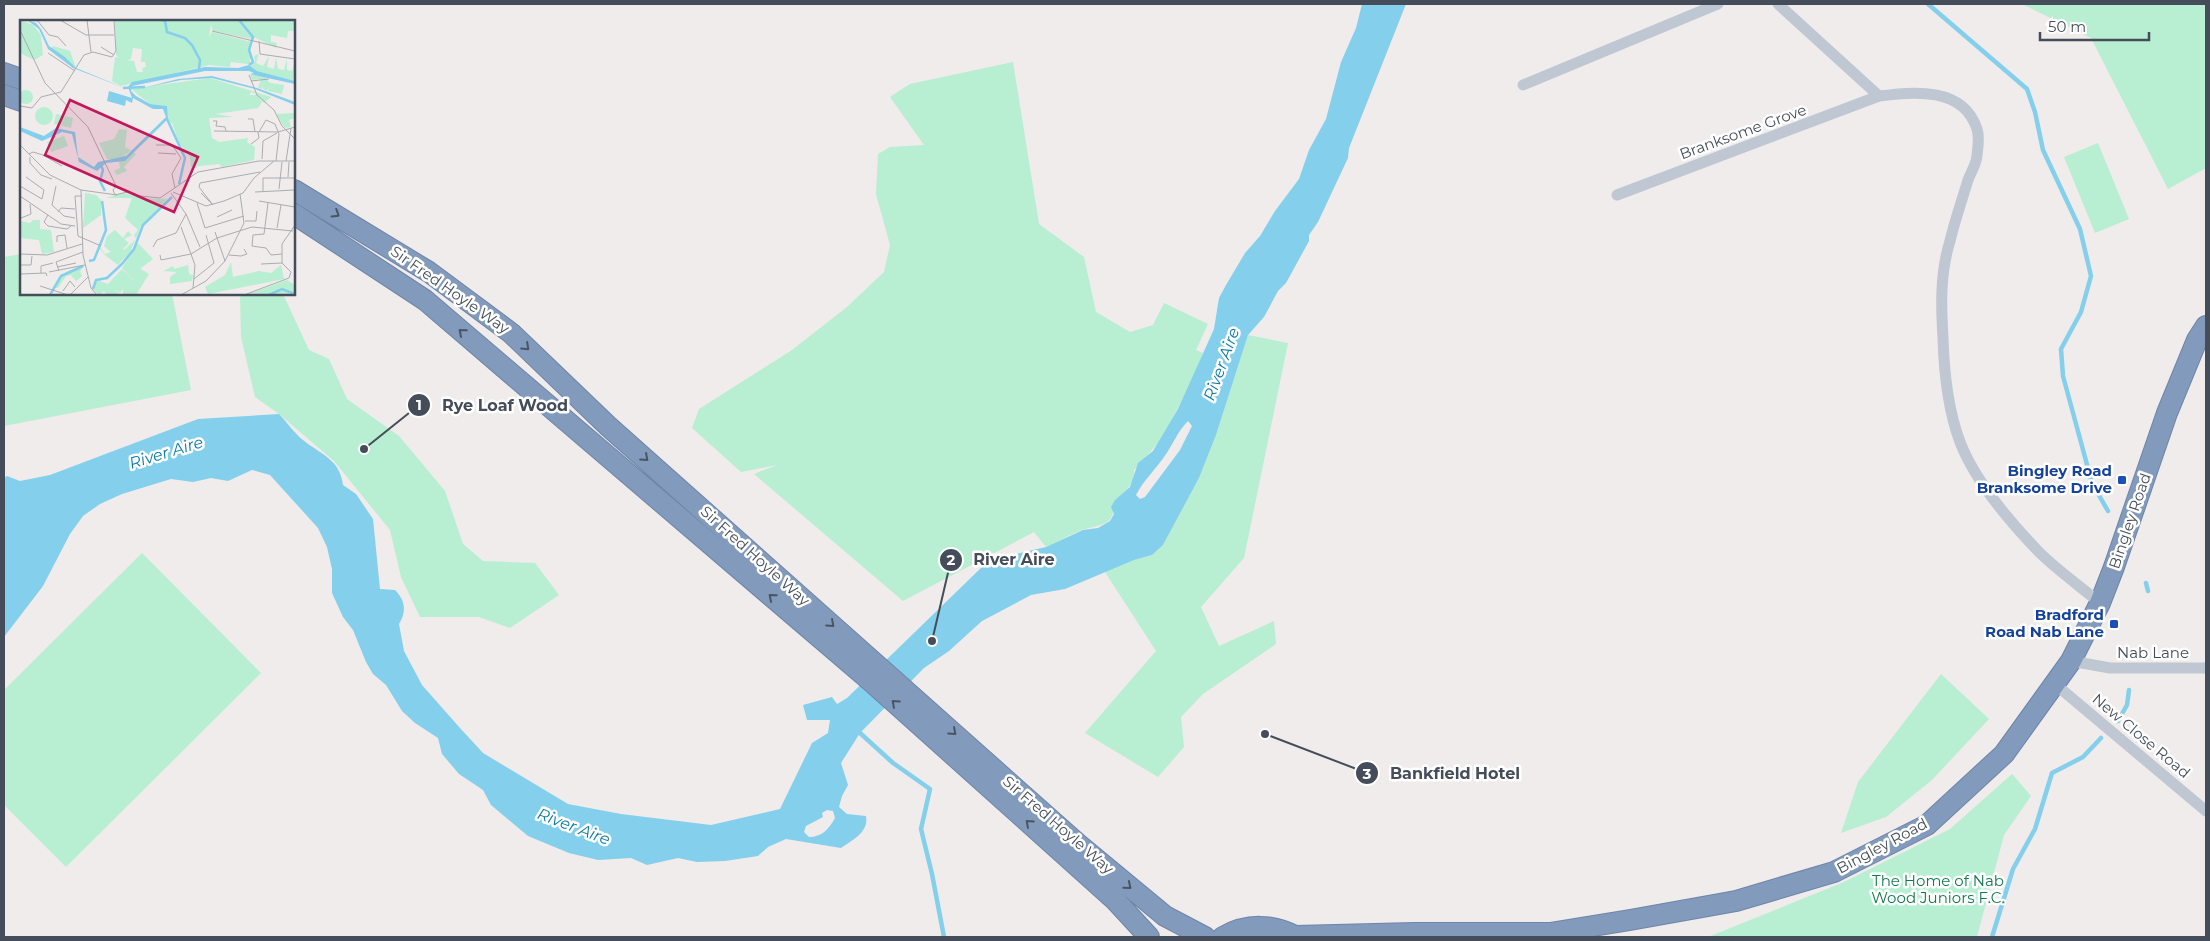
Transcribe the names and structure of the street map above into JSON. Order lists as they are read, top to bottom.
{
  "streets": {
    "highway": ["Sir Fred Hoyle Way", "Bingley Road"],
    "street": ["Branksome Grove", "Nab Lane", "New Close Road"]
  },
  "crossings": [
    ["Branksome Grove", "Bingley Road"],
    ["Bingley Road", "Nab Lane"],
    ["Bingley Road", "New Close Road"]
  ],
  "water": ["River Aire"],
  "parks": ["The Home of Nab Wood Juniors F.C."],
  "places": {
    "other": ["Rye Loaf Wood", "River Aire", "Bankfield Hotel"],
    "transit": ["Bingley Road Branksome Drive", "Bradford Road Nab Lane"]
  },
  "scale_bar": "50 m"
}
